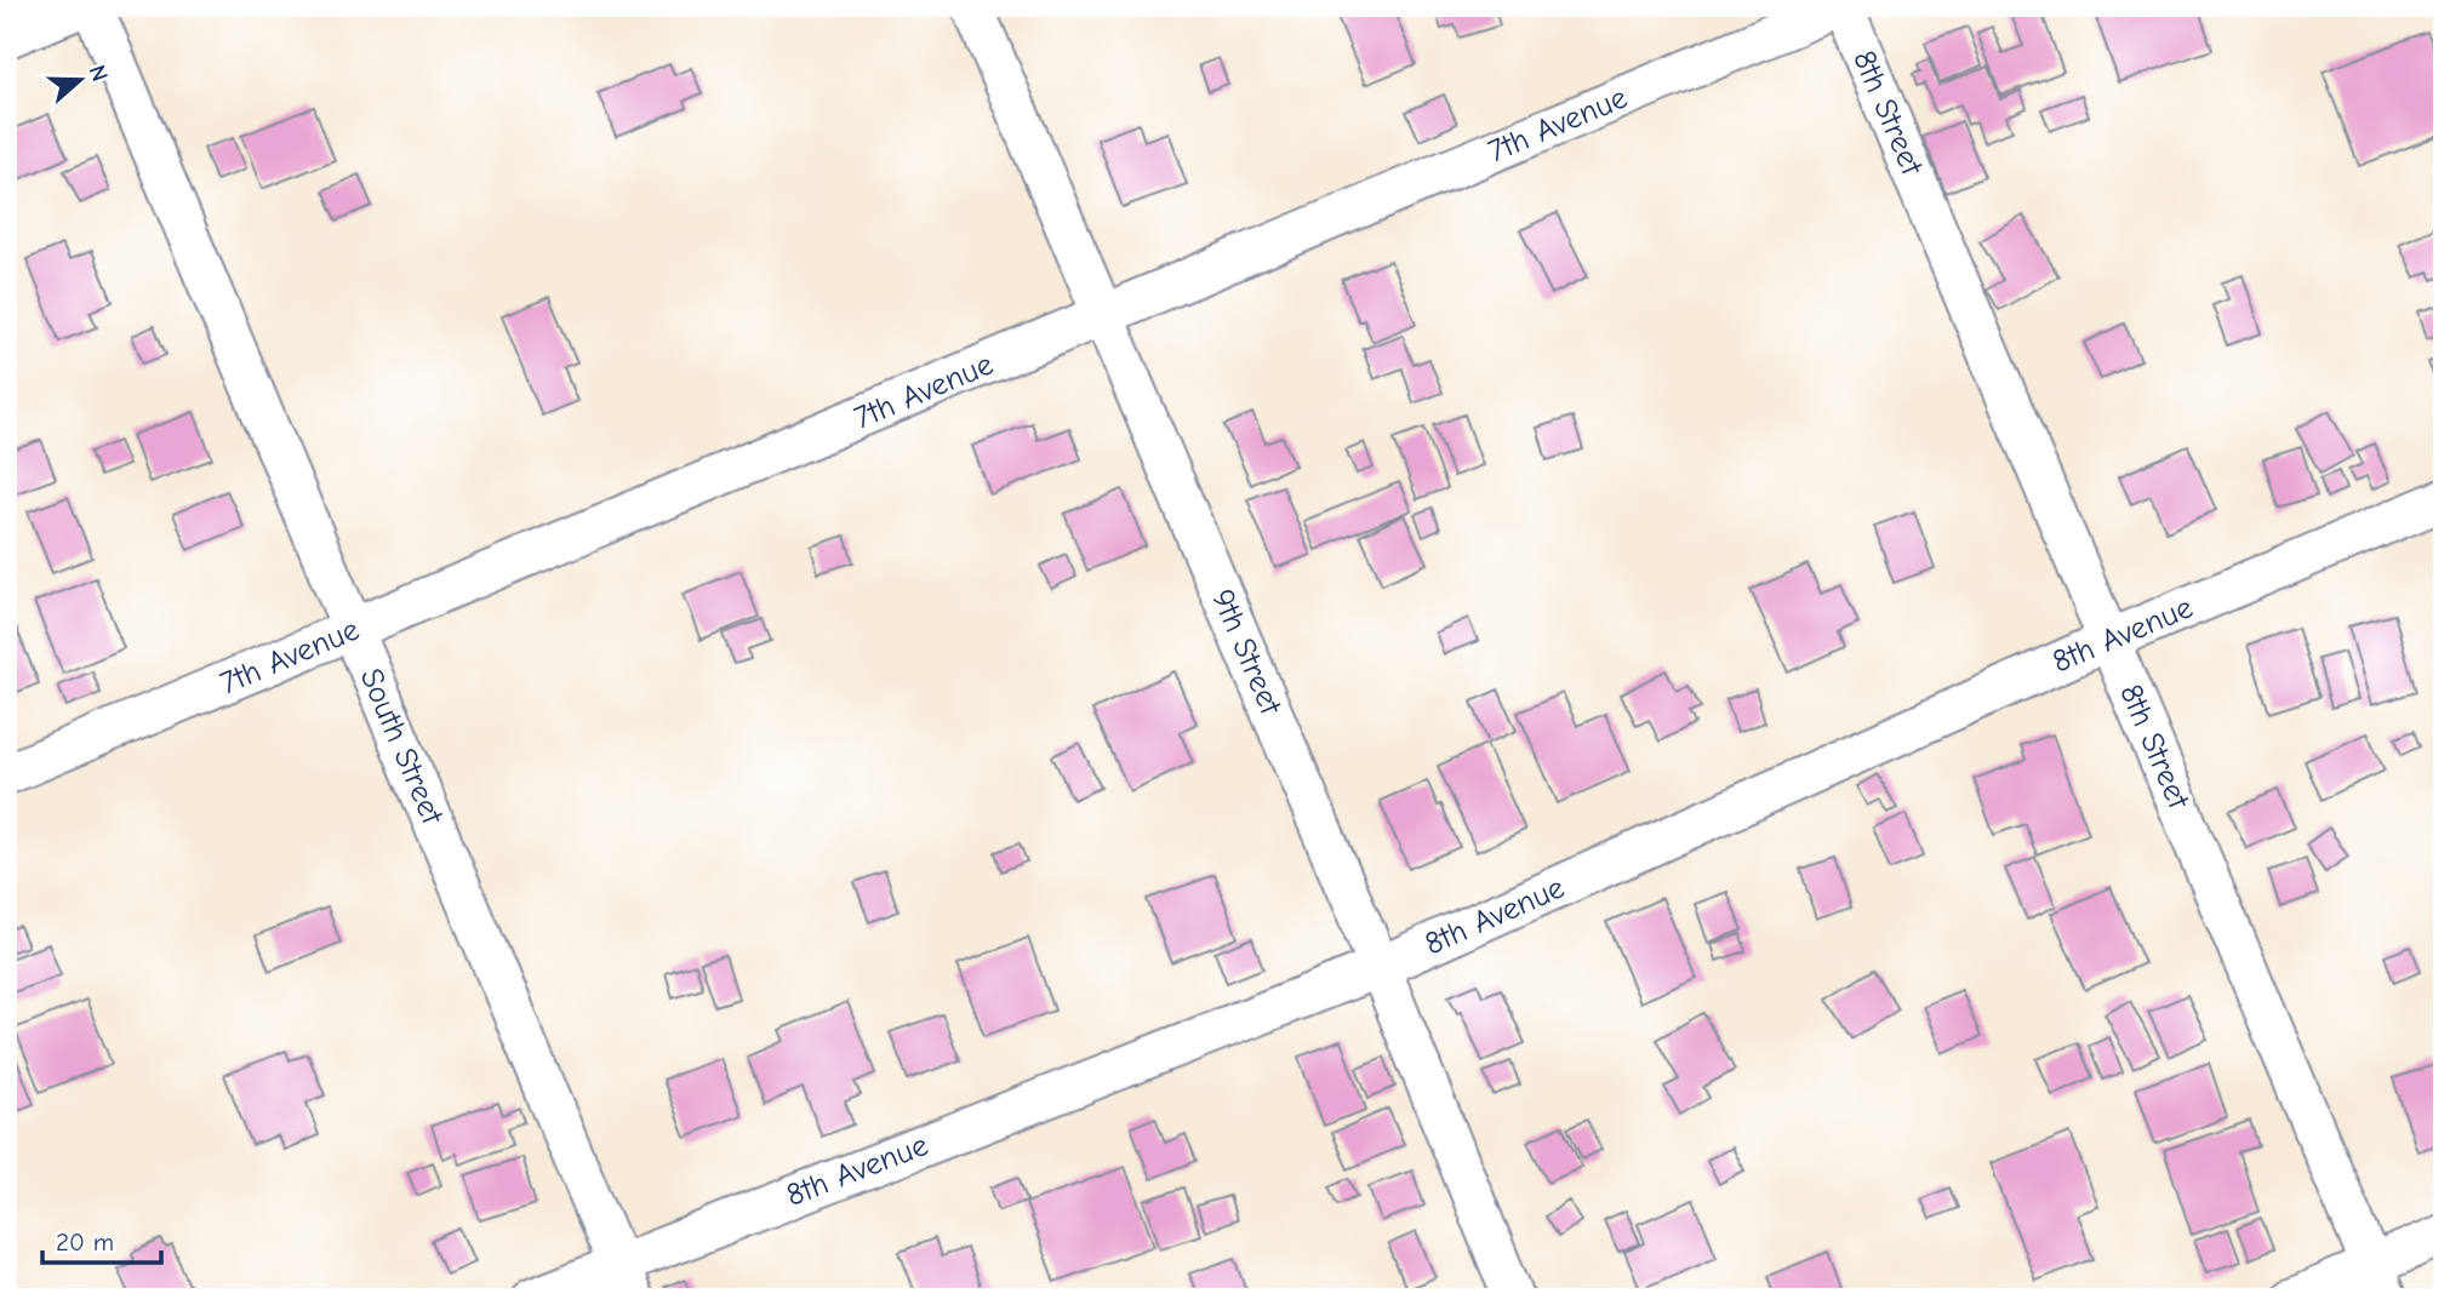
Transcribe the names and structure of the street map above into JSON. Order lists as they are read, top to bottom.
{
  "streets": {
    "street": [
      "8th Street",
      "7th Avenue",
      "8th Avenue",
      "9th Street",
      "South Street"
    ]
  },
  "crossings": [
    ["8th Street", "7th Avenue"],
    ["8th Street", "8th Avenue"],
    ["7th Avenue", "9th Street"],
    ["7th Avenue", "South Street"],
    ["8th Avenue", "9th Street"],
    ["8th Avenue", "South Street"]
  ],
  "scale_bar": "20 m",
  "north": "right"
}
